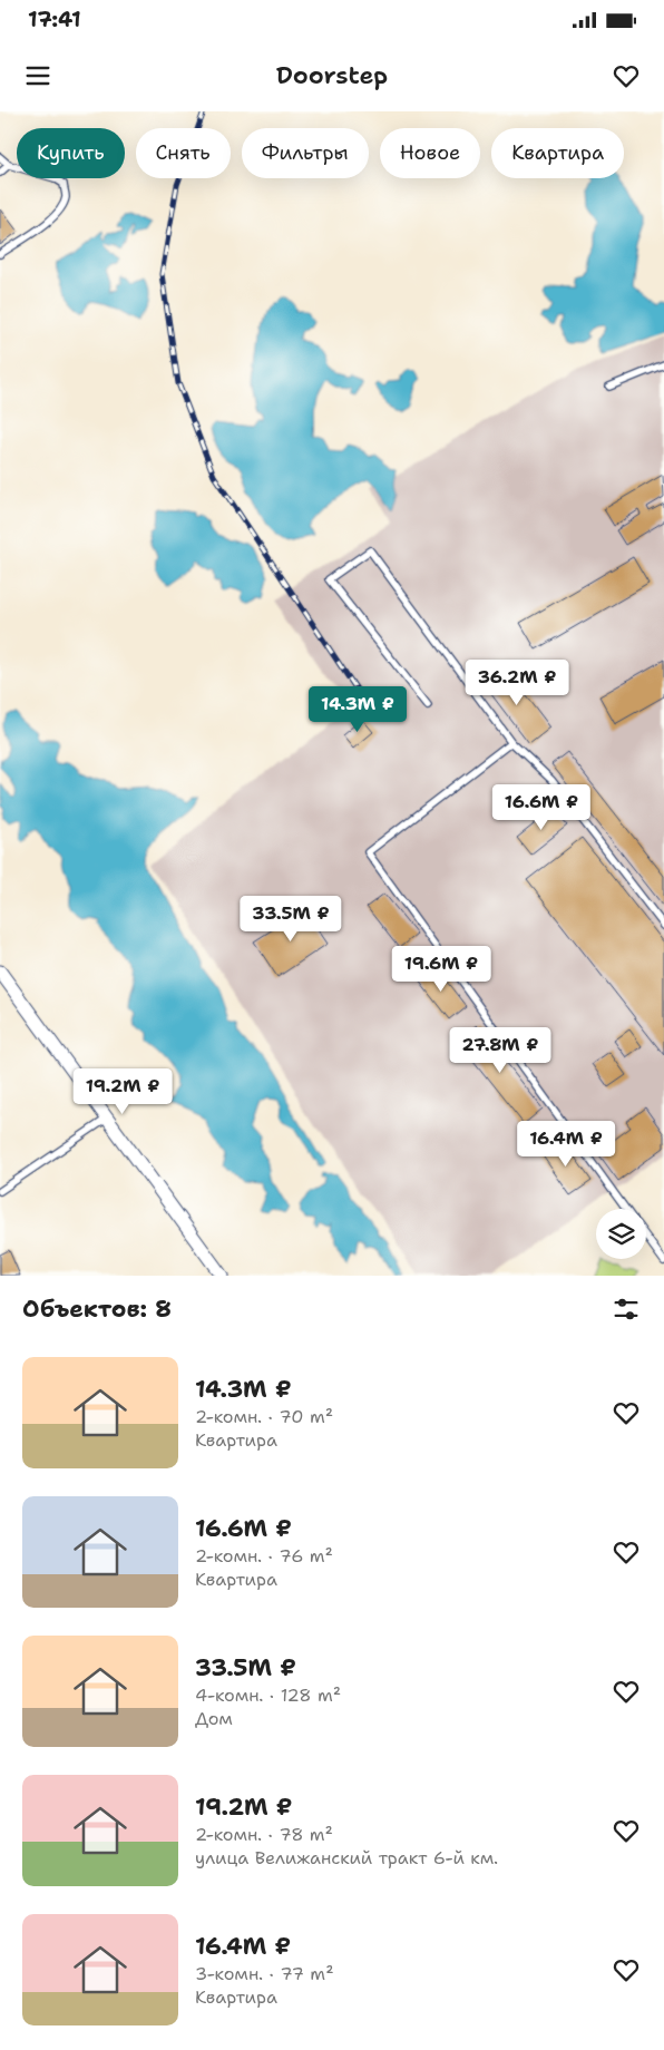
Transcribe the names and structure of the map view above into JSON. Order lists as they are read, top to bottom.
{
  "page": {
    "status": "17:41",
    "header": "Doorstep",
    "chip": [
      "Купить",
      "Снять",
      "Фильтры",
      "Новое",
      "Квартира"
    ],
    "price": [
      "36.2M ₽",
      "14.3M ₽",
      "16.6M ₽",
      "33.5M ₽",
      "19.6M ₽",
      "27.8M ₽",
      "19.2M ₽",
      "16.4M ₽"
    ],
    "heading": "Объектов: 8",
    "list": [
      {
        "name": "14.3M ₽",
        "note": "2-комн. · 70 m² · Квартира"
      },
      {
        "name": "16.6M ₽",
        "note": "2-комн. · 76 m² · Квартира"
      },
      {
        "name": "33.5M ₽",
        "note": "4-комн. · 128 m² · Дом"
      },
      {
        "name": "19.2M ₽",
        "note": "2-комн. · 78 m² · улица Велижанский тракт 6-й км."
      },
      {
        "name": "16.4M ₽",
        "note": "3-комн. · 77 m² · Квартира"
      }
    ]
  }
}
